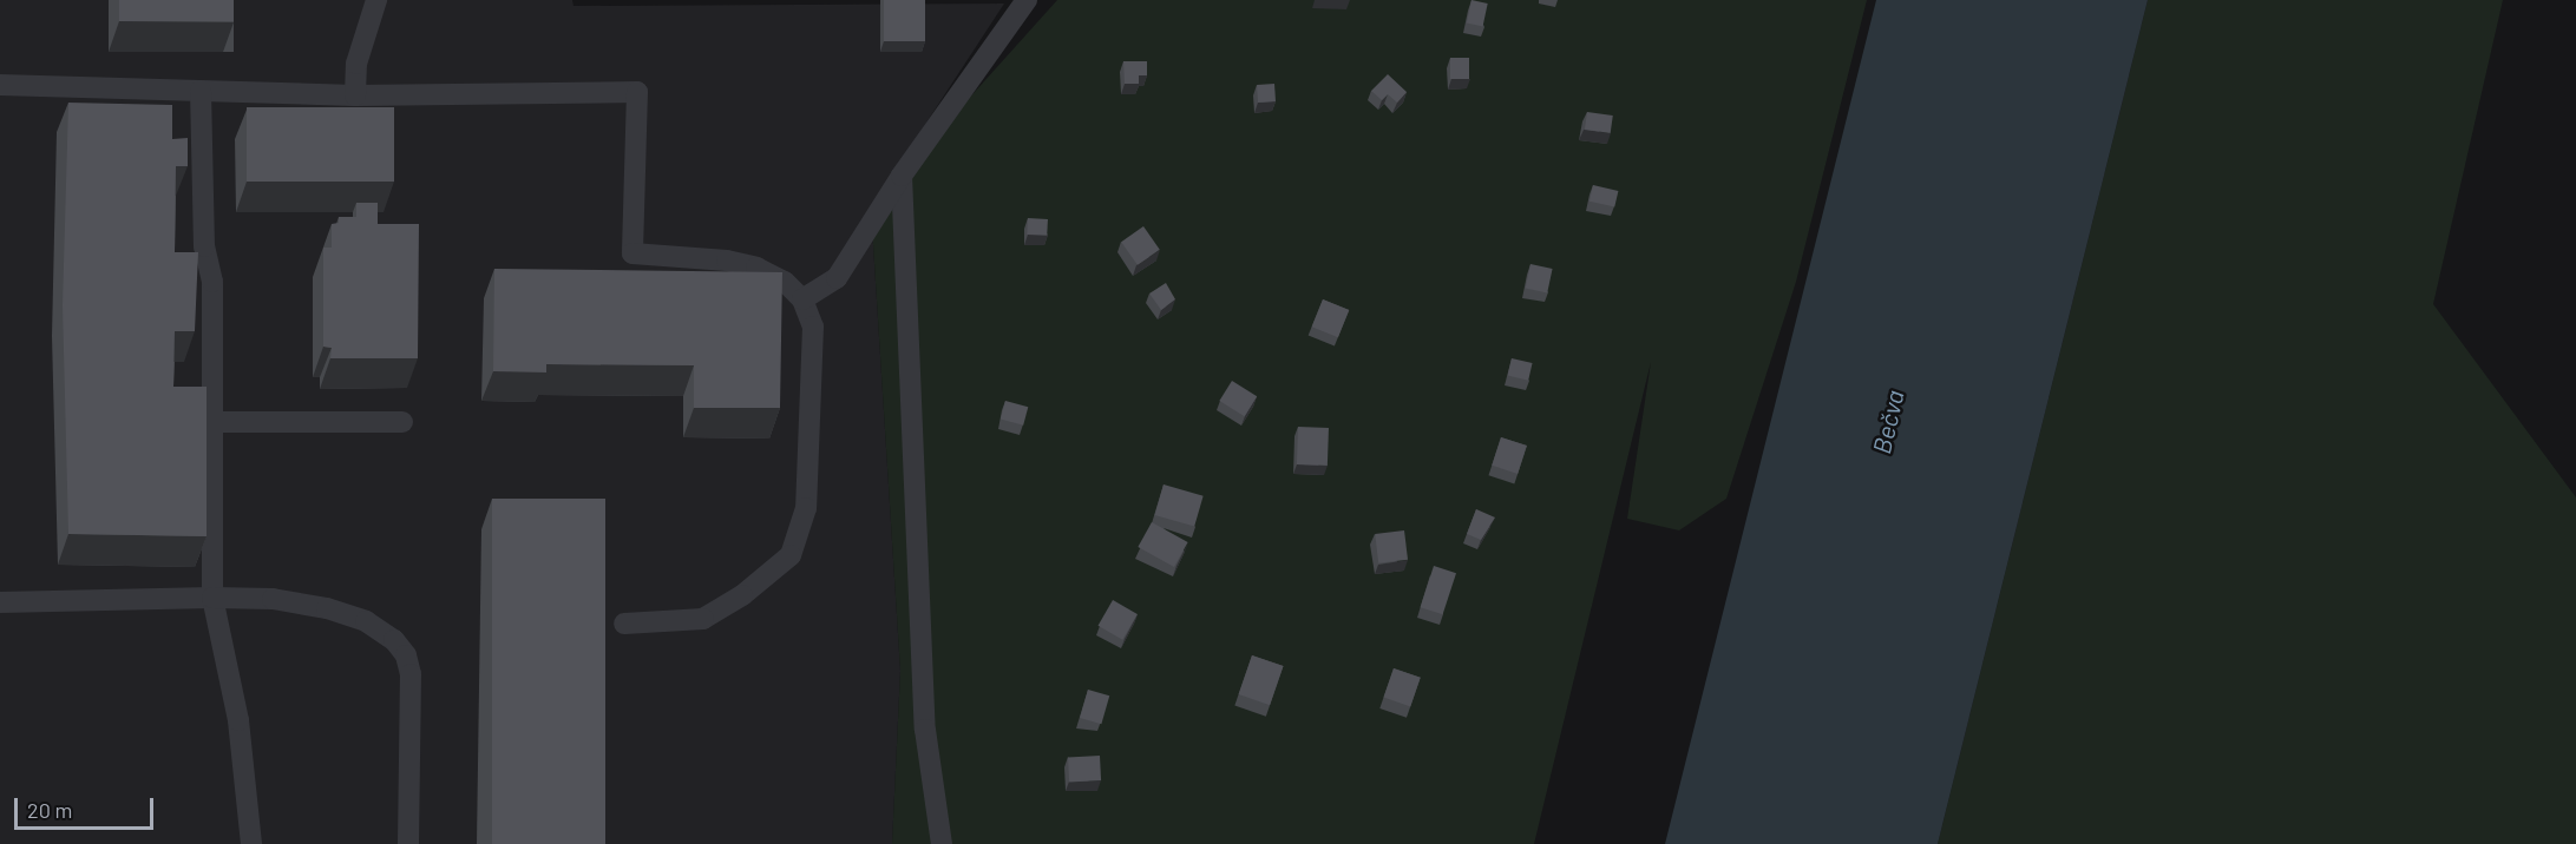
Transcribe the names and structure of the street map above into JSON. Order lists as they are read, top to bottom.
{
  "water": ["Bečva"],
  "scale_bar": "20 m"
}
